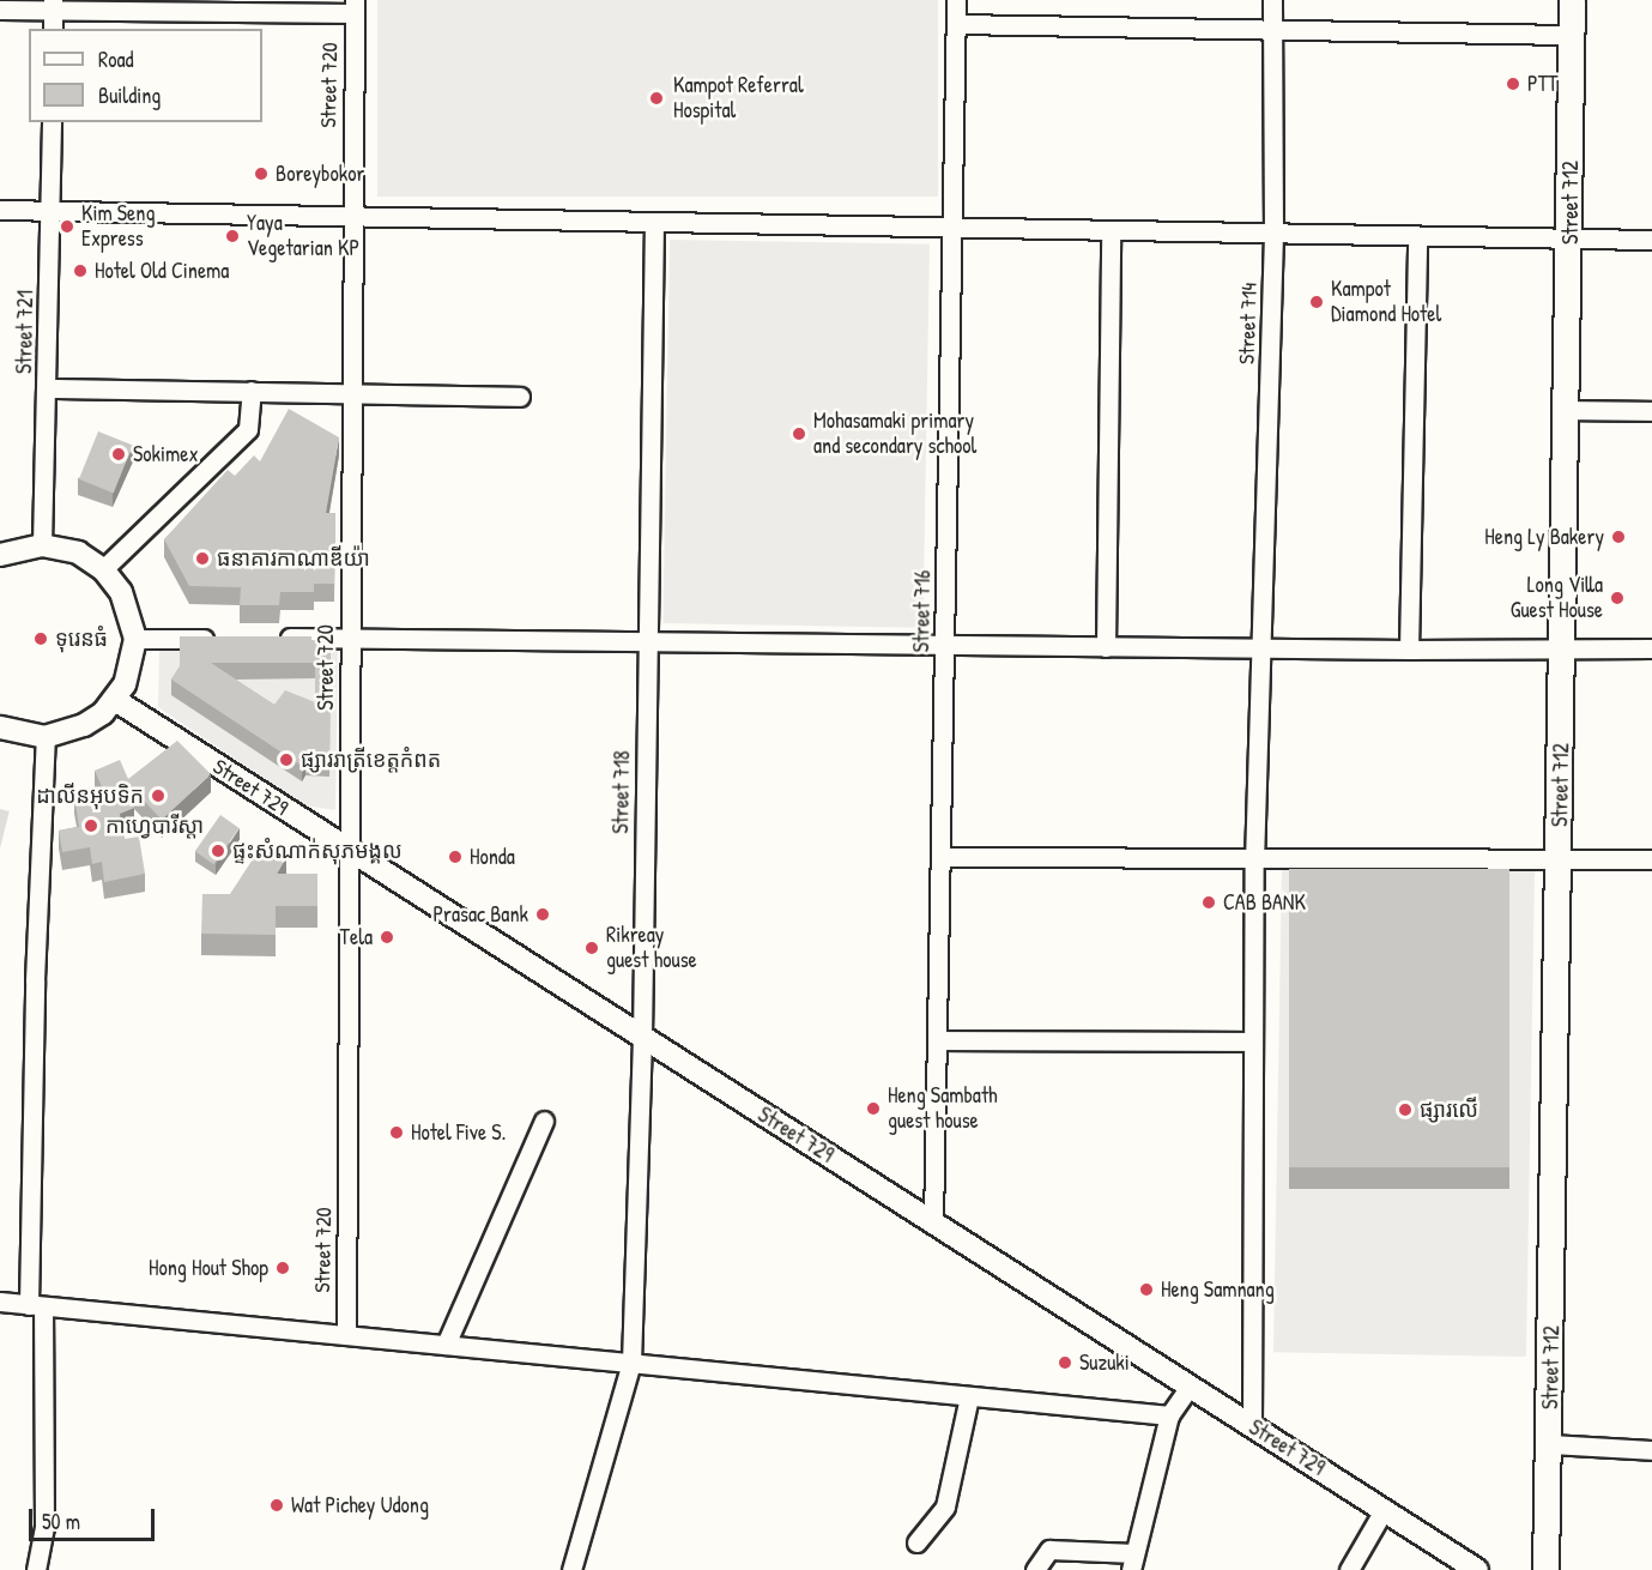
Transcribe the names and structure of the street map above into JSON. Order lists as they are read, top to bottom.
{
  "streets": {
    "highway": ["Street 712"],
    "main road": ["Street 729"],
    "street": [
      "Street 720",
      "Street 714",
      "Street 721",
      "Street 716",
      "Street 718"
    ]
  },
  "crossings": [
    ["Street 720", "Street 729"],
    ["Street 714", "Street 729"],
    ["Street 716", "Street 729"],
    ["Street 729", "Street 718"]
  ],
  "places": [
    "PTT",
    "Kampot Referral Hospital",
    "Boreybokor",
    "Kim Seng Express",
    "Yaya Vegetarian KP",
    "Hotel Old Cinema",
    "Kampot Diamond Hotel",
    "Mohasamaki primary and secondary school",
    "Sokimex",
    "Heng Ly Bakery",
    "ធនាគារកាណាឌីយ៉ា",
    "Long Villa Guest House",
    "ទុរេនធំ",
    "ផ្សាររាត្រីខេត្តកំពត",
    "ដាលីនអុបទិក",
    "កាហ្វេបារីស្តា",
    "ផ្ទះសំណាក់សុភមង្គល",
    "Honda",
    "CAB BANK",
    "Prasac Bank",
    "Tela",
    "Rikreay guest house",
    "Heng Sambath guest house",
    "ផ្សារលើ",
    "Hotel Five S.",
    "Hong Hout Shop",
    "Heng Samnang",
    "Suzuki",
    "Wat Pichey Udong"
  ],
  "legend": ["Road", "Building"],
  "scale_bar": "50 m"
}
